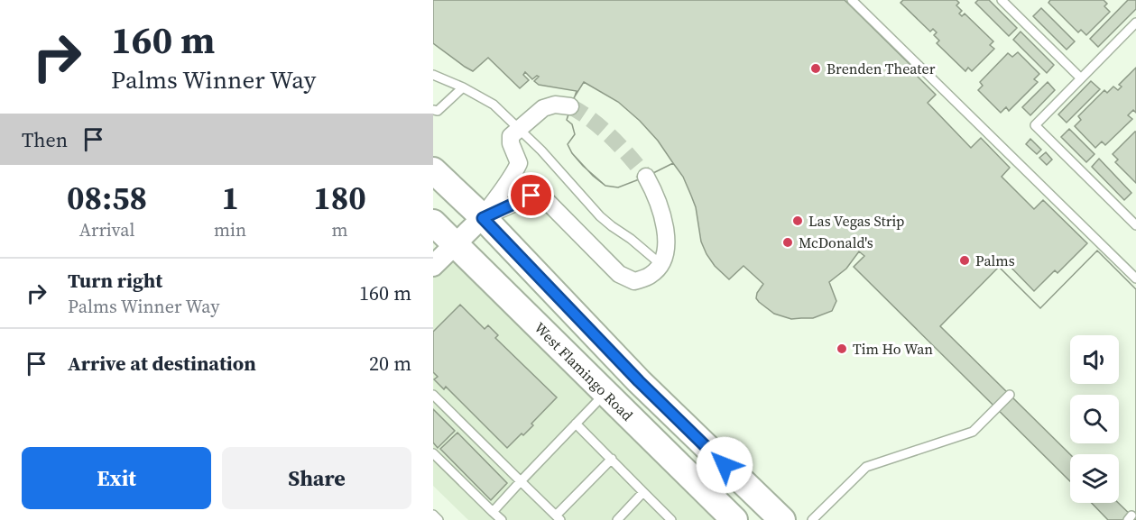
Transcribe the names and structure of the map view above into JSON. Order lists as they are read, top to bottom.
{
  "streets": {
    "main road": ["West Flamingo Road"]
  },
  "places": [
    "Brenden Theater",
    "Las Vegas Strip",
    "McDonald's",
    "Palms",
    "Tim Ho Wan"
  ],
  "page": {
    "turn": ["160 m", "Palms Winner Way"],
    "then": "Then",
    "eta": [
      "08:58",
      "Arrival",
      "1",
      "min",
      "180",
      "m"
    ],
    "list": [
      {
        "name": "Turn right",
        "note": "Palms Winner Way",
        "value": "160 m"
      },
      {
        "name": "Arrive at destination",
        "value": "20 m"
      }
    ],
    "buttons": ["Exit", "Share"]
  }
}
